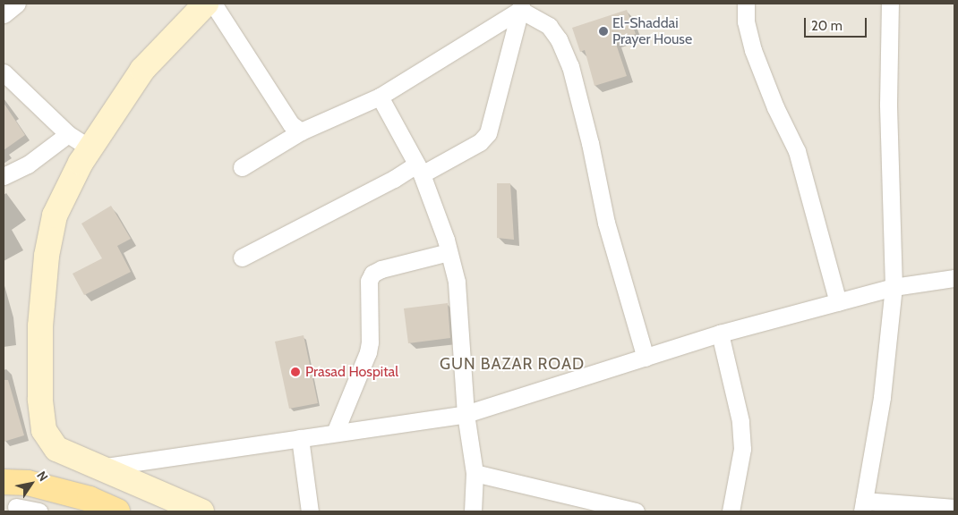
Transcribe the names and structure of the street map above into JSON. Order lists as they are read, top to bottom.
{
  "districts": ["GUN BAZAR ROAD"],
  "places": ["El-Shaddai Prayer House", "Prasad Hospital"],
  "scale_bar": "20 m",
  "north": "top right"
}
